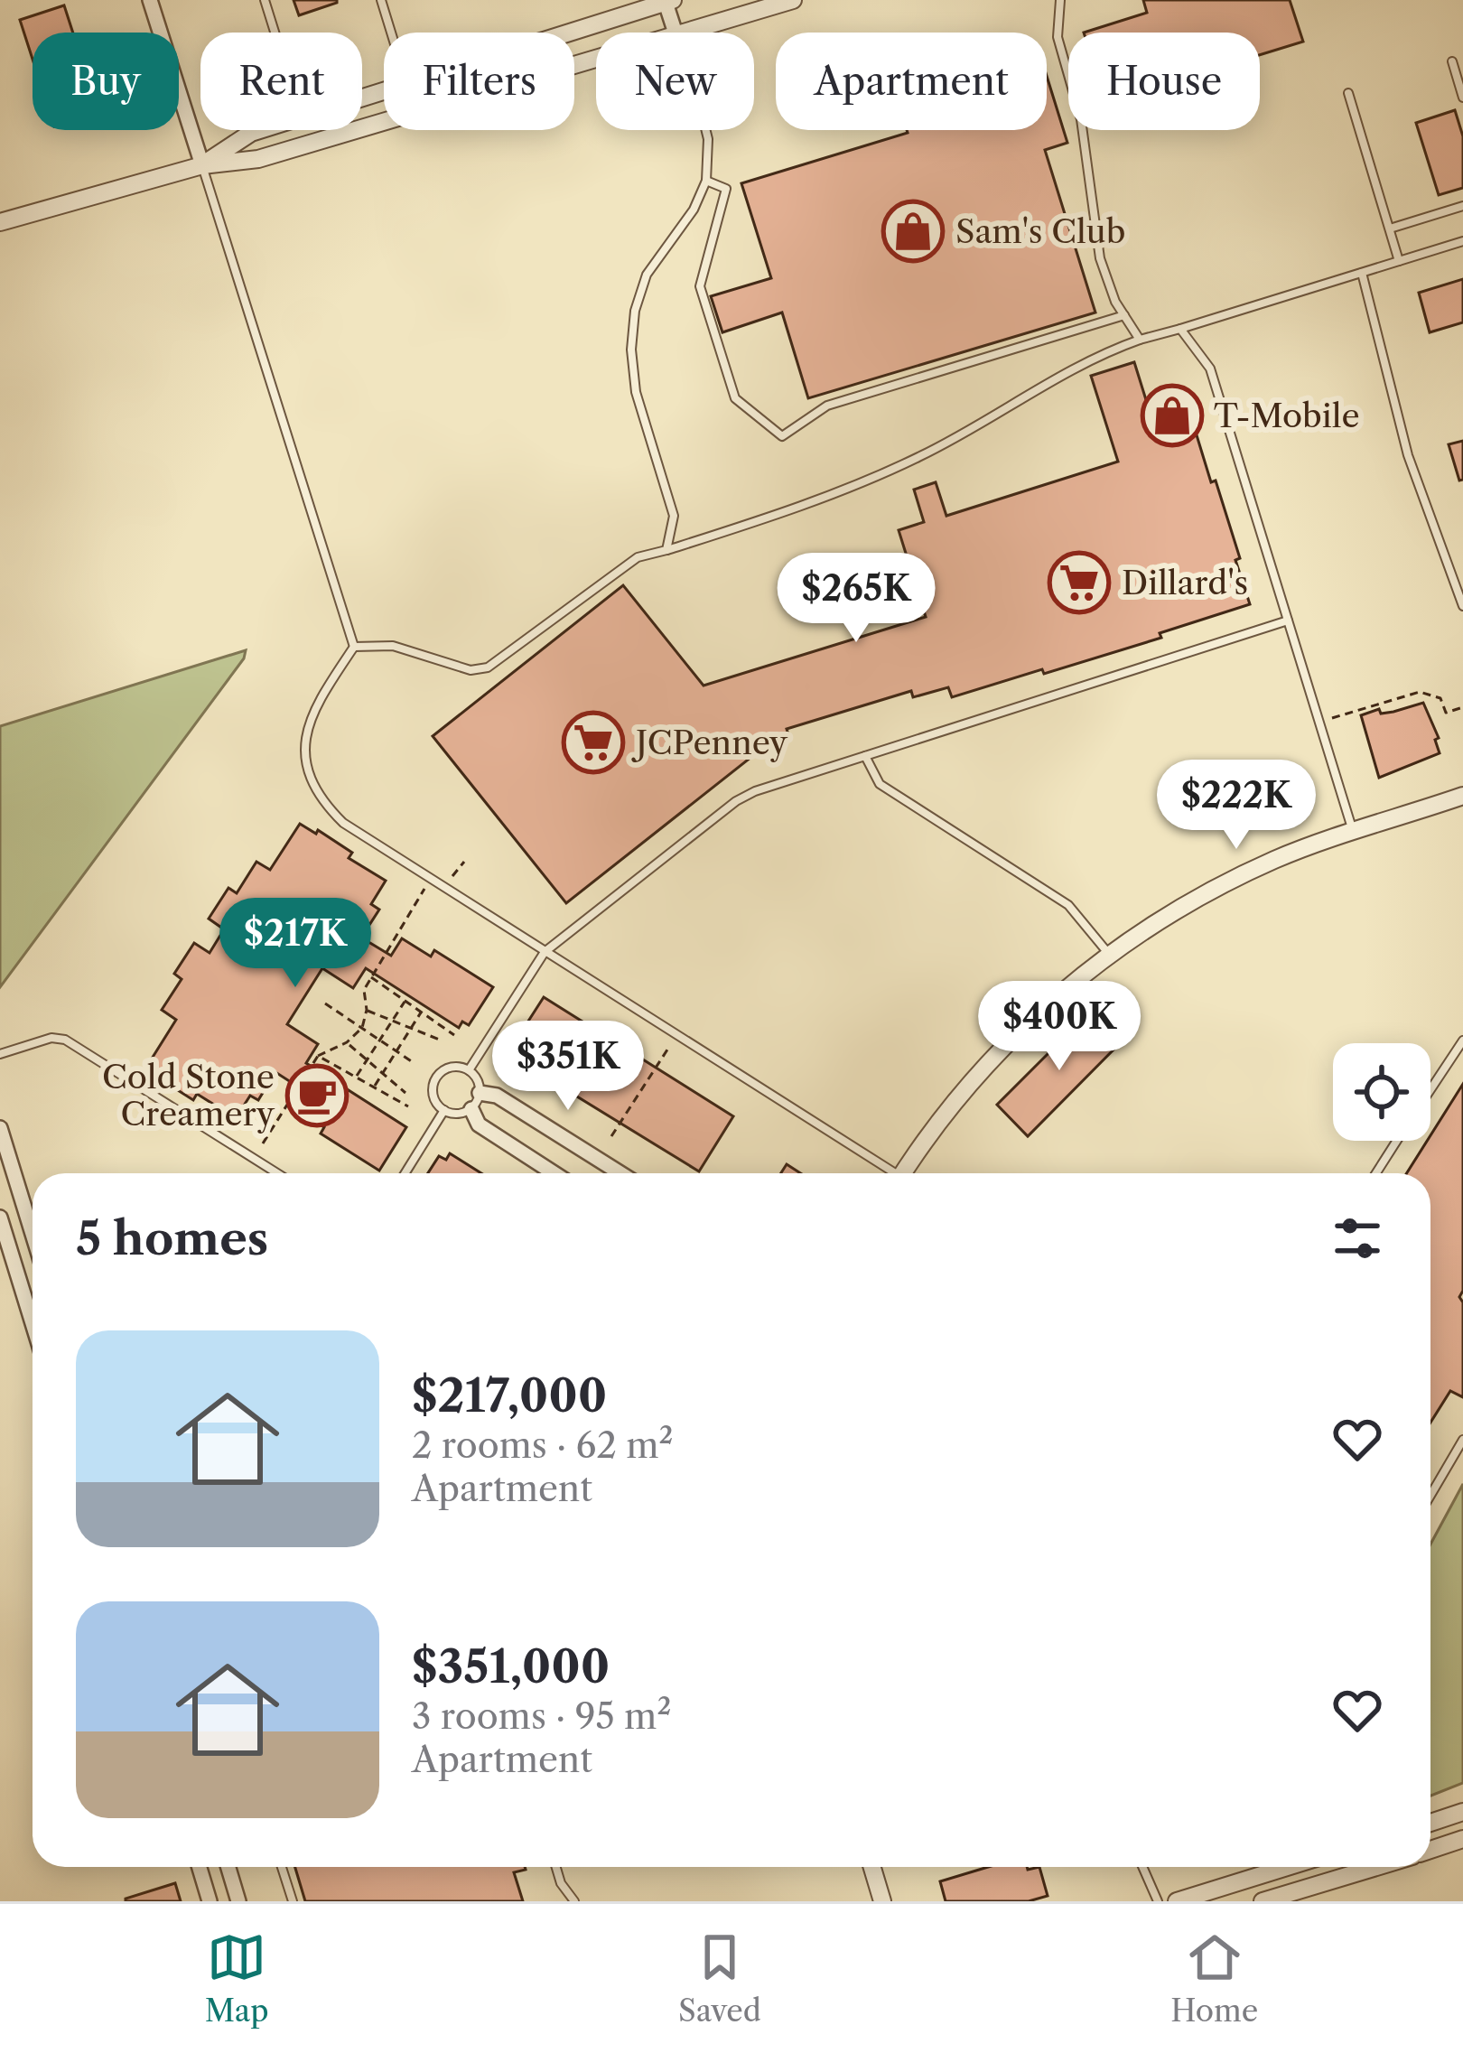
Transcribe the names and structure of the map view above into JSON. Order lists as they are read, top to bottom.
{
  "places": {
    "shop": ["Sam's Club", "T-Mobile"],
    "supermarket": ["Dillard's", "JCPenney"],
    "cafe": ["Cold Stone Creamery"]
  },
  "page": {
    "chip": [
      "Buy",
      "Rent",
      "Filters",
      "New",
      "Apartment",
      "House"
    ],
    "price": [
      "$265K",
      "$222K",
      "$217K",
      "$400K",
      "$351K"
    ],
    "heading": "5 homes",
    "list": [
      {
        "name": "$217,000",
        "note": "2 rooms · 62 m² · Apartment"
      },
      {
        "name": "$351,000",
        "note": "3 rooms · 95 m² · Apartment"
      }
    ],
    "tabs": ["Map", "Saved", "Home"]
  }
}
